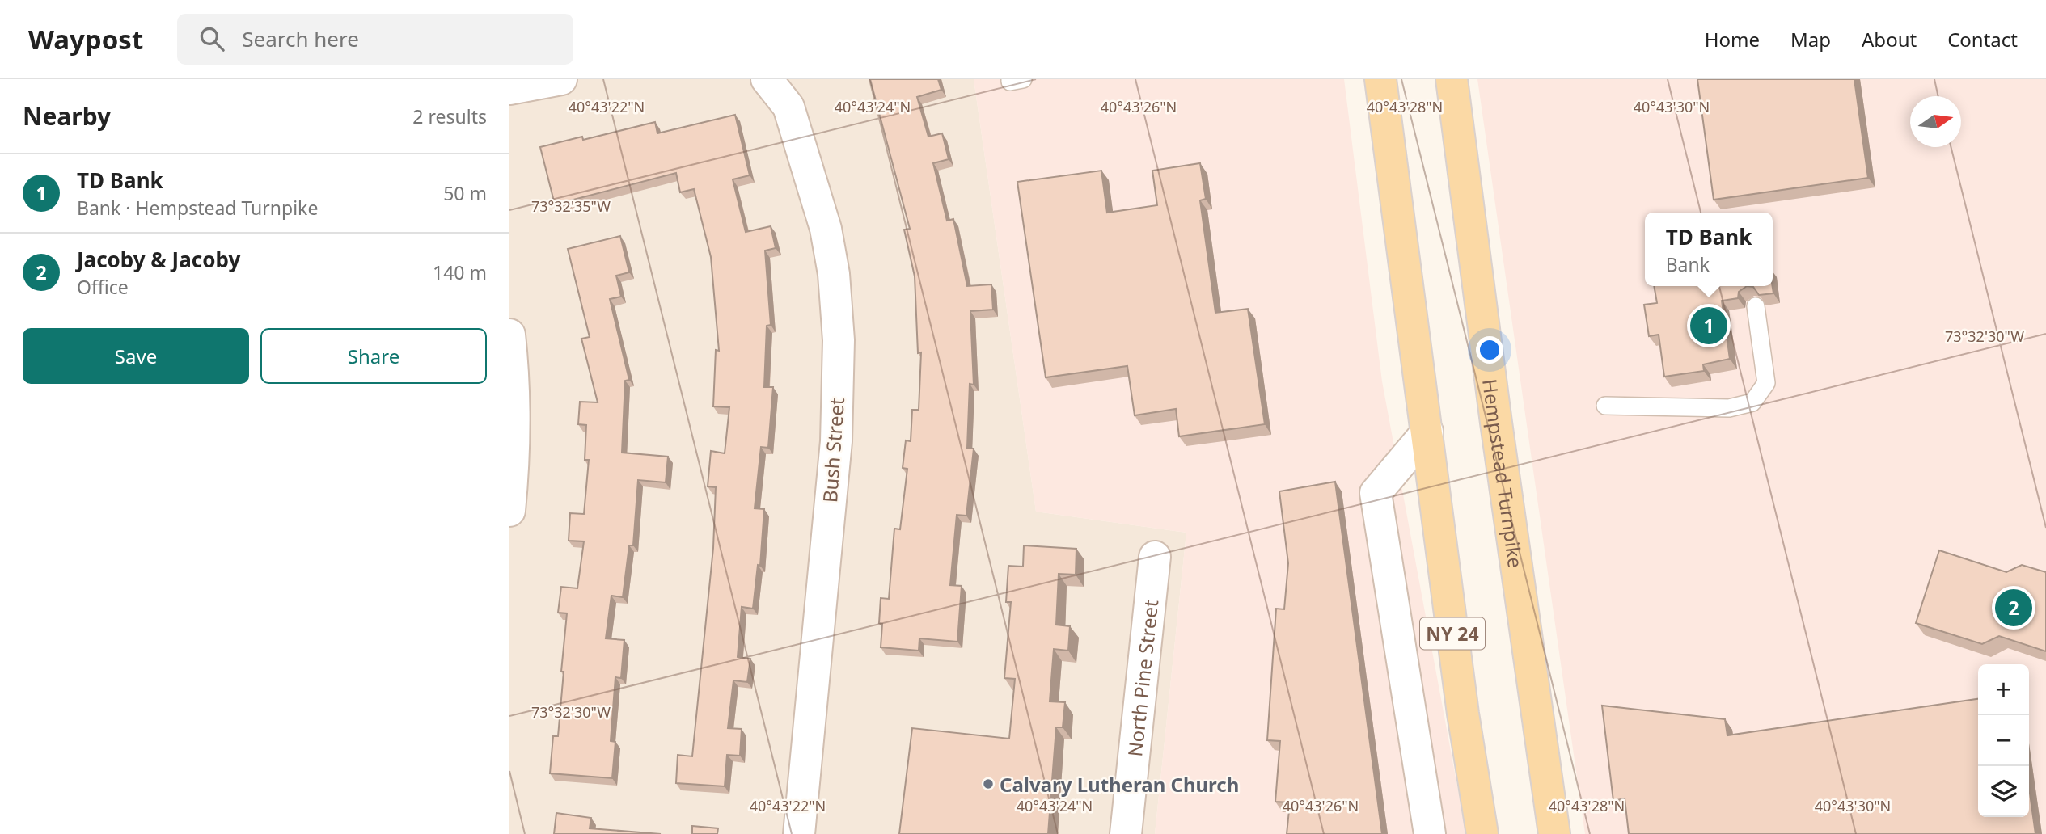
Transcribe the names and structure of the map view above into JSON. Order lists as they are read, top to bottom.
{
  "streets": {
    "main road": ["Hempstead Turnpike", "NY 24"],
    "street": ["Bush Street", "North Pine Street"]
  },
  "places": ["Calvary Lutheran Church"],
  "north": "right",
  "page": {
    "header": "Waypost",
    "search": "Search here",
    "nav": [
      "Home",
      "Map",
      "About",
      "Contact"
    ],
    "heading": ["Nearby", "2 results"],
    "list": [
      {
        "mark": "1",
        "name": "TD Bank",
        "note": "Bank · Hempstead Turnpike",
        "value": "50 m"
      },
      {
        "mark": "2",
        "name": "Jacoby & Jacoby",
        "note": "Office",
        "value": "140 m"
      }
    ],
    "popup": ["TD Bank", "Bank"],
    "pins": ["1", "2"],
    "buttons": ["Save", "Share"],
    "map_buttons": ["+", "−"]
  },
  "coordinates": [
    "40°43'22\"N",
    "40°43'24\"N",
    "40°43'26\"N",
    "40°43'28\"N",
    "40°43'30\"N",
    "73°32'35\"W",
    "73°32'30\"W"
  ]
}
